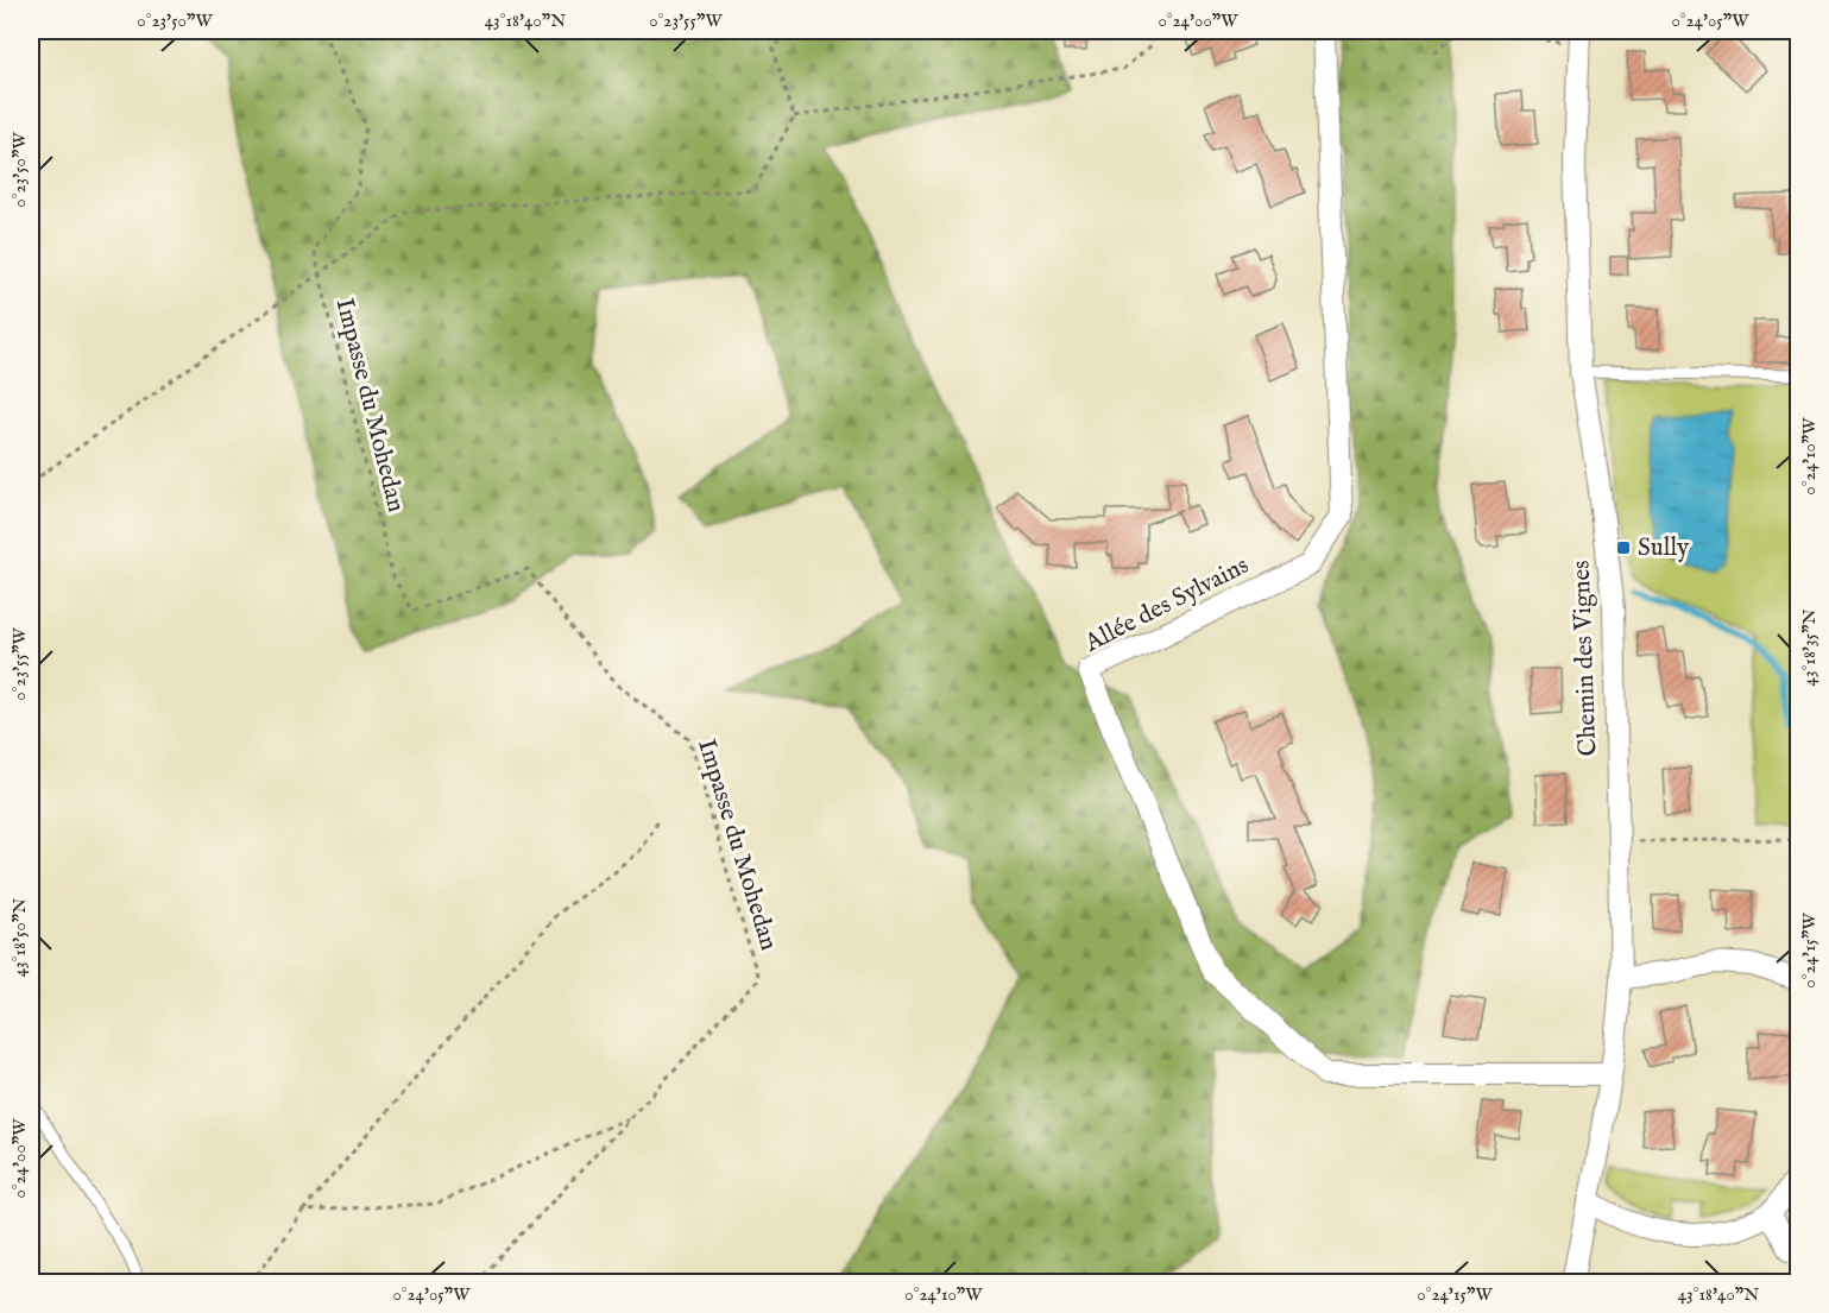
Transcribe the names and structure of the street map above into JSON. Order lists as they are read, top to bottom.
{
  "streets": {
    "street": ["Allée des Sylvains", "Chemin des Vignes"],
    "path": ["Impasse du Mohedan"]
  },
  "crossings": [
    ["Allée des Sylvains", "Chemin des Vignes"]
  ],
  "places": {
    "transit": ["Sully"]
  },
  "coordinates": [
    "0°23'50\"W",
    "43°18'40\"N",
    "0°23'55\"W",
    "0°24'00\"W",
    "0°24'05\"W",
    "0°24'10\"W",
    "43°18'35\"N",
    "43°18'50\"N",
    "0°24'15\"W"
  ]
}
